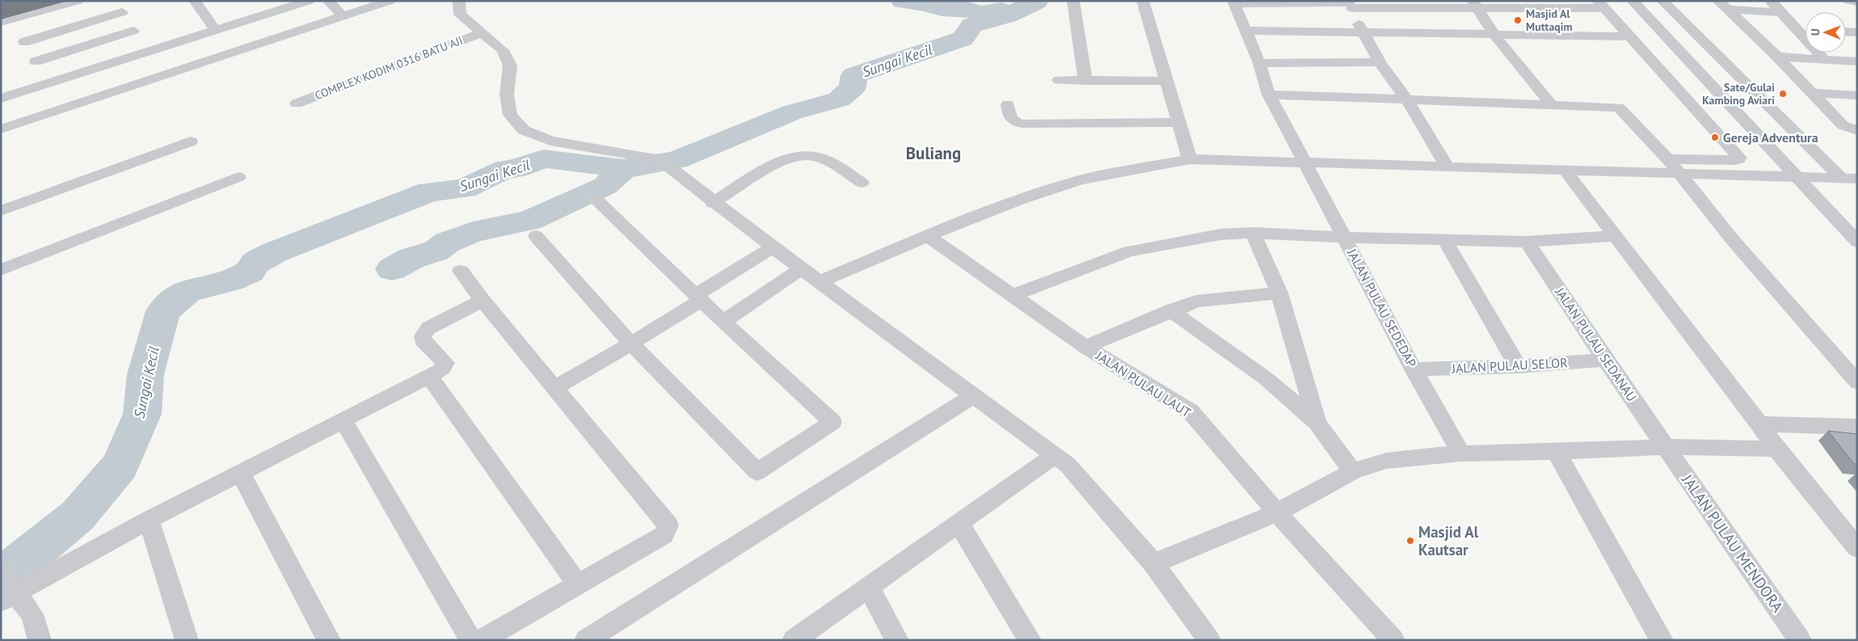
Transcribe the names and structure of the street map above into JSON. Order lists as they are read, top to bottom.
{
  "streets": {
    "street": [
      "COMPLEX KODIM 0316 BATU AJI",
      "JALAN PULAU SEDEDAP",
      "JALAN PULAU SEDANAU",
      "JALAN PULAU SELOR",
      "JALAN PULAU LAUT",
      "JALAN PULAU MENDORA"
    ]
  },
  "crossings": [
    ["JALAN PULAU SEDEDAP", "JALAN PULAU SELOR"],
    ["JALAN PULAU SEDANAU", "JALAN PULAU SELOR"],
    ["JALAN PULAU SEDANAU", "JALAN PULAU MENDORA"]
  ],
  "districts": ["Buliang"],
  "water": ["Sungai Kecil"],
  "places": [
    "Masjid Al Muttaqim",
    "Sate/Gulai Kambing Aviari",
    "Gereja Adventura",
    "Masjid Al Kautsar"
  ],
  "north": "left"
}
